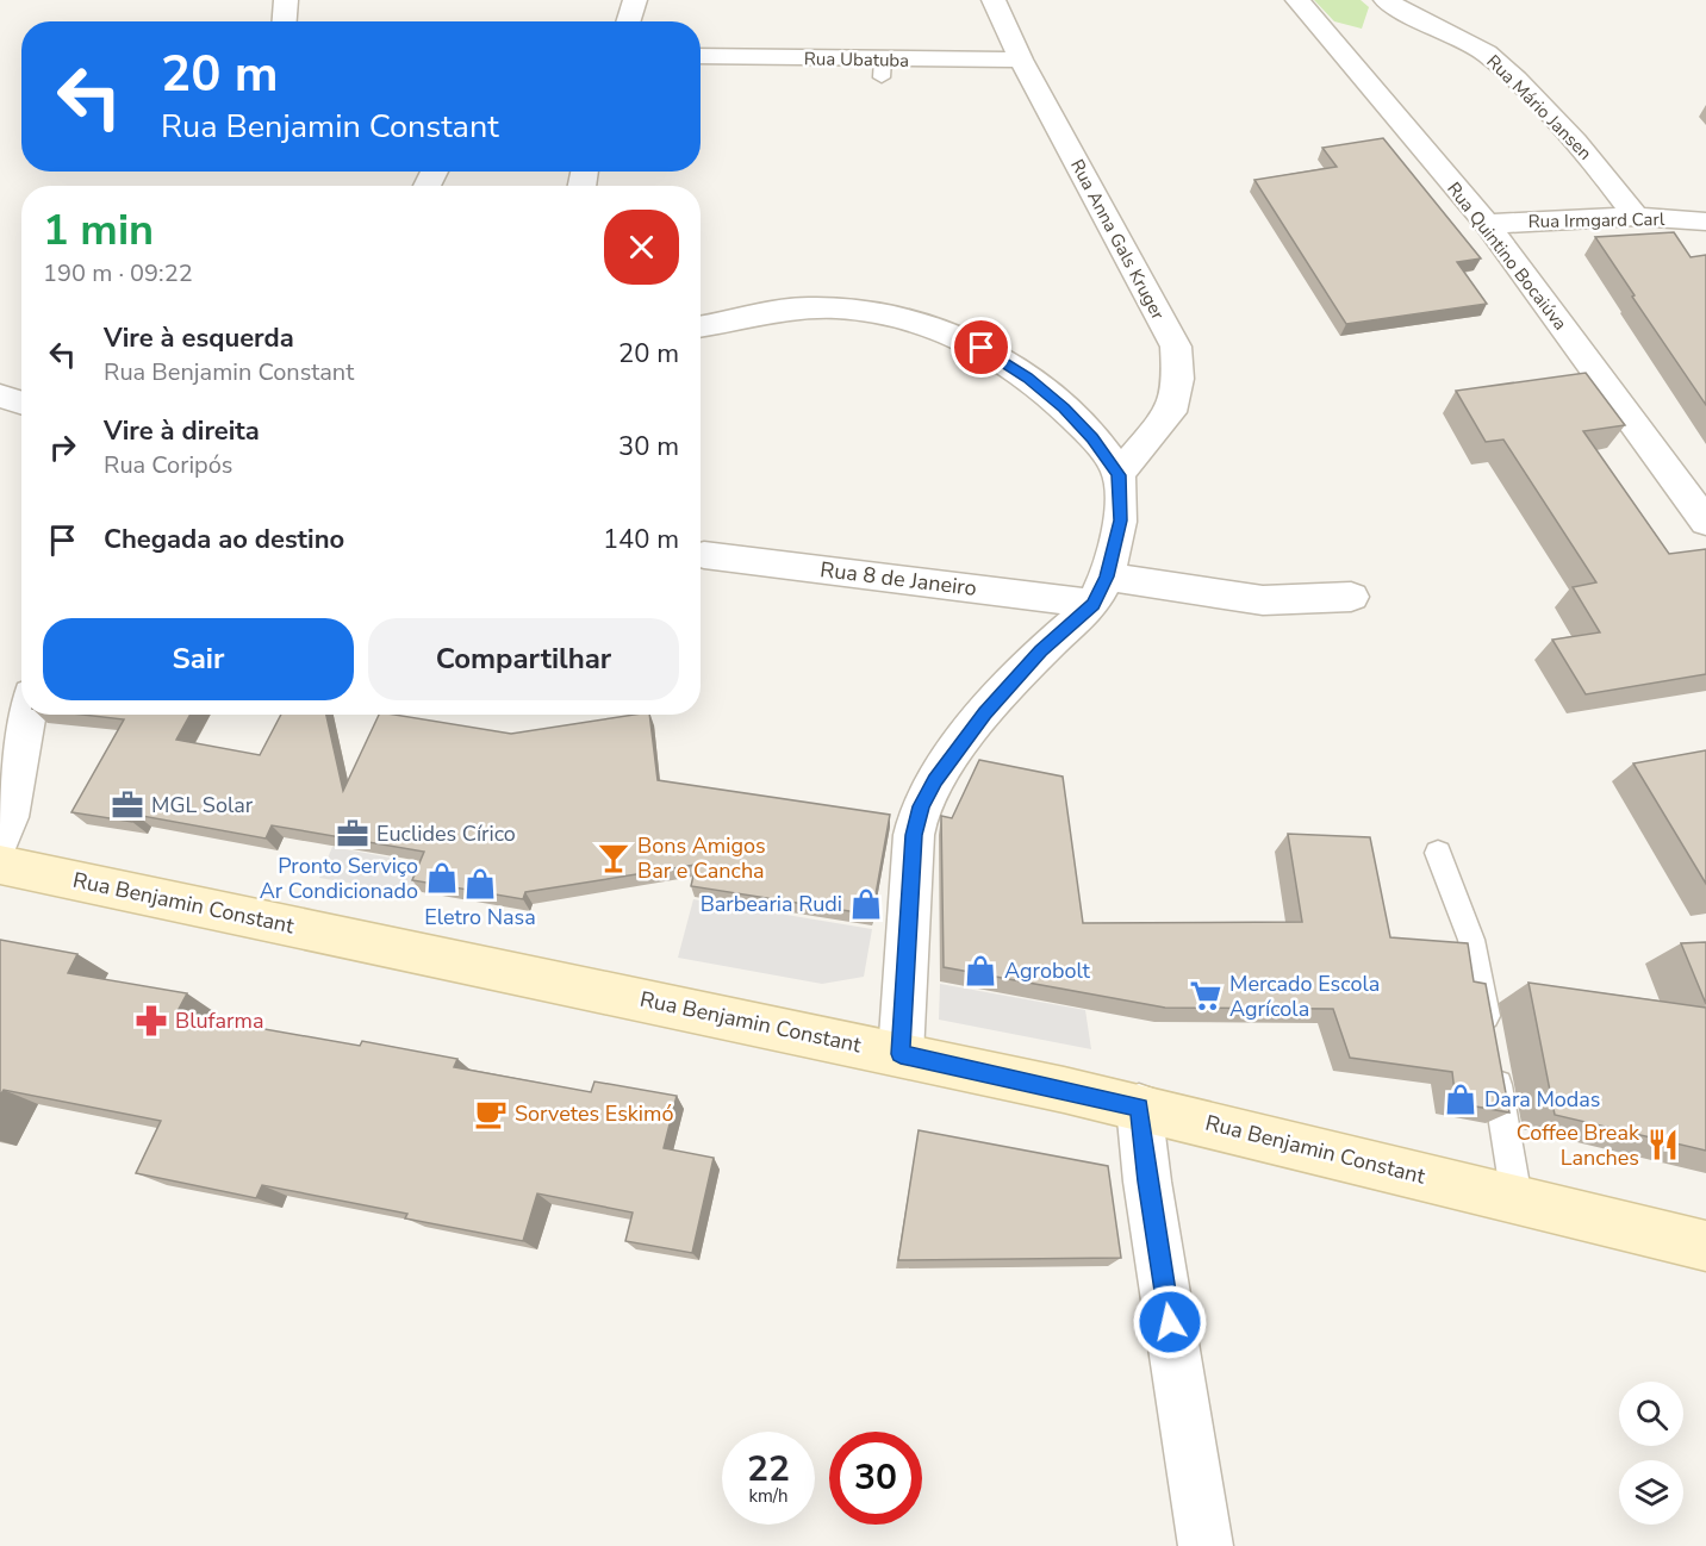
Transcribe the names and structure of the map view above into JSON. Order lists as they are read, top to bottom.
{
  "streets": {
    "main road": ["Rua Benjamin Constant"],
    "street": [
      "Rua Ubatuba",
      "Rua Mário Jansen",
      "Rua Irmgard Carl",
      "Rua Anna Gals Kruger",
      "Rua Quintino Bocaiúva",
      "Rua 8 de Janeiro"
    ]
  },
  "crossings": [
    ["Rua Ubatuba", "Rua Anna Gals Kruger"],
    ["Rua Mário Jansen", "Rua Irmgard Carl"],
    ["Rua Irmgard Carl", "Rua Quintino Bocaiúva"]
  ],
  "places": {
    "office": ["MGL Solar", "Euclides Círico"],
    "bar": ["Bons Amigos Bar e Cancha"],
    "shop": [
      "Pronto Serviço Ar Condicionado",
      "Eletro Nasa",
      "Barbearia Rudi",
      "Agrobolt",
      "Dara Modas"
    ],
    "supermarket": ["Mercado Escola Agrícola"],
    "pharmacy": ["Blufarma"],
    "cafe": ["Sorvetes Eskimó"],
    "restaurant": ["Coffee Break Lanches"]
  },
  "page": {
    "turn": ["20 m", "Rua Benjamin Constant"],
    "heading": ["1 min", "190 m · 09:22"],
    "list": [
      {
        "name": "Vire à esquerda",
        "note": "Rua Benjamin Constant",
        "value": "20 m"
      },
      {
        "name": "Vire à direita",
        "note": "Rua Coripós",
        "value": "30 m"
      },
      {
        "name": "Chegada ao destino",
        "value": "140 m"
      }
    ],
    "buttons": ["Sair", "Compartilhar"],
    "speed": "22 km/h",
    "limit": "30"
  }
}
